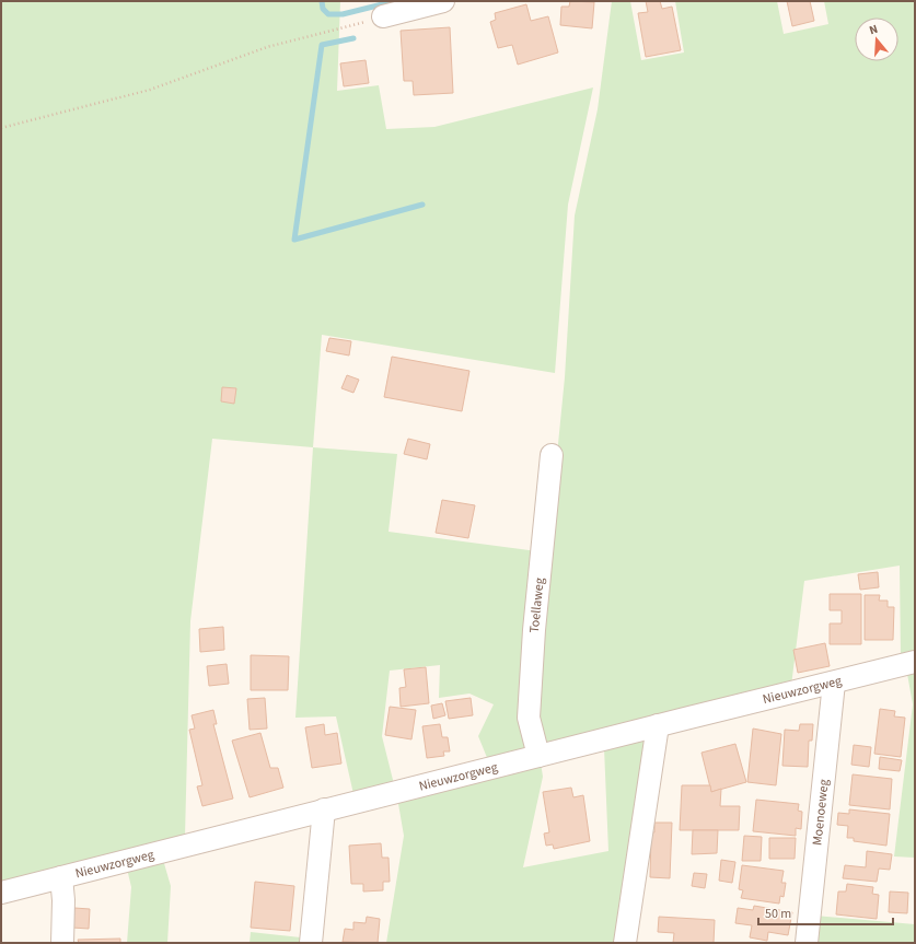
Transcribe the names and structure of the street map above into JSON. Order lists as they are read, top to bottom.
{
  "streets": {
    "street": ["Toellaweg", "Nieuwzorgweg", "Moenoeweg"]
  },
  "crossings": [
    ["Toellaweg", "Nieuwzorgweg"],
    ["Nieuwzorgweg", "Moenoeweg"]
  ],
  "scale_bar": "50 m",
  "north": "top"
}
